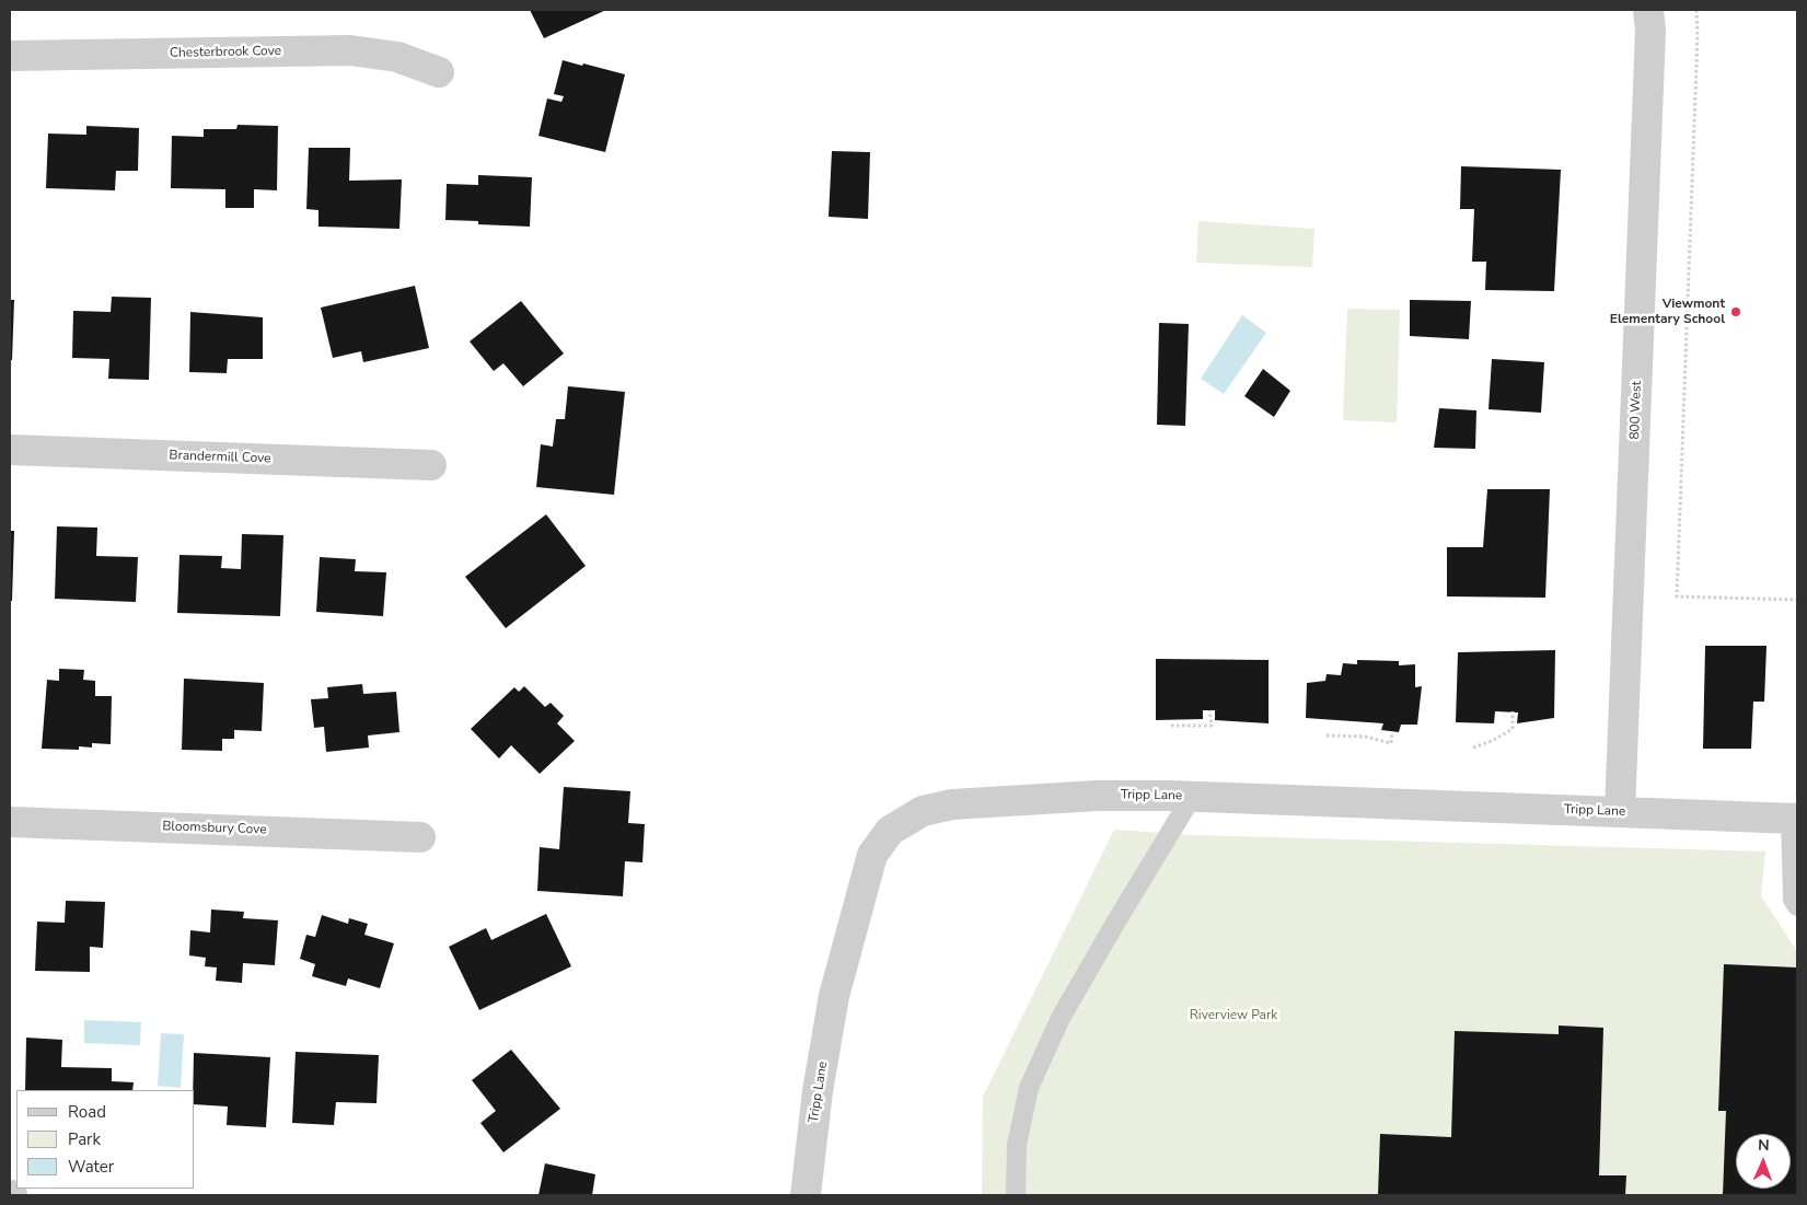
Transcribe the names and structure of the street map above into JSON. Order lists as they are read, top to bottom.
{
  "streets": {
    "street": [
      "Chesterbrook Cove",
      "800 West",
      "Brandermill Cove",
      "Tripp Lane",
      "Bloomsbury Cove"
    ]
  },
  "crossings": [
    ["800 West", "Tripp Lane"]
  ],
  "parks": ["Riverview Park"],
  "places": ["Viewmont Elementary School"],
  "legend": ["Road", "Park", "Water"],
  "north": "top"
}
